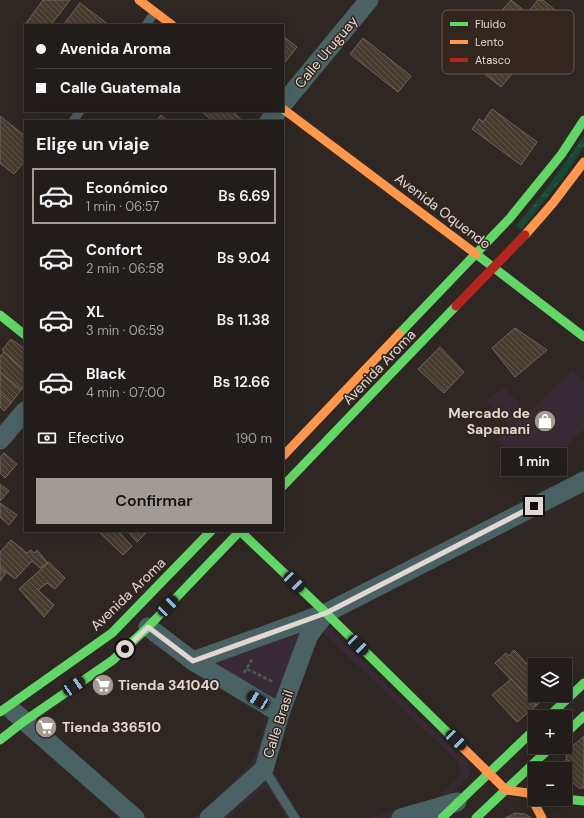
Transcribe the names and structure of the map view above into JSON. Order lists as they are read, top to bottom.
{
  "streets": {
    "main road": ["Avenida Oquendo", "Avenida Aroma"],
    "street": ["Calle Uruguay", "Calle Brasil"]
  },
  "crossings": [
    ["Avenida Oquendo", "Avenida Aroma"]
  ],
  "places": {
    "shop": ["Mercado de Sapanani"],
    "supermarket": ["Tienda 341040", "Tienda 336510"]
  },
  "legend": ["Fluido", "Lento", "Atasco"],
  "page": {
    "banner": ["Avenida Aroma", "Calle Guatemala"],
    "heading": "Elige un viaje",
    "list": [
      {
        "name": "Económico",
        "note": "1 min · 06:57",
        "value": "Bs 6.69"
      },
      {
        "name": "Confort",
        "note": "2 min · 06:58",
        "value": "Bs 9.04"
      },
      {
        "name": "XL",
        "note": "3 min · 06:59",
        "value": "Bs 11.38"
      },
      {
        "name": "Black",
        "note": "4 min · 07:00",
        "value": "Bs 12.66"
      }
    ],
    "pay": ["Efectivo", "190 m"],
    "bubble": "1 min",
    "buttons": "Confirmar",
    "map_buttons": ["+", "−"]
  }
}
